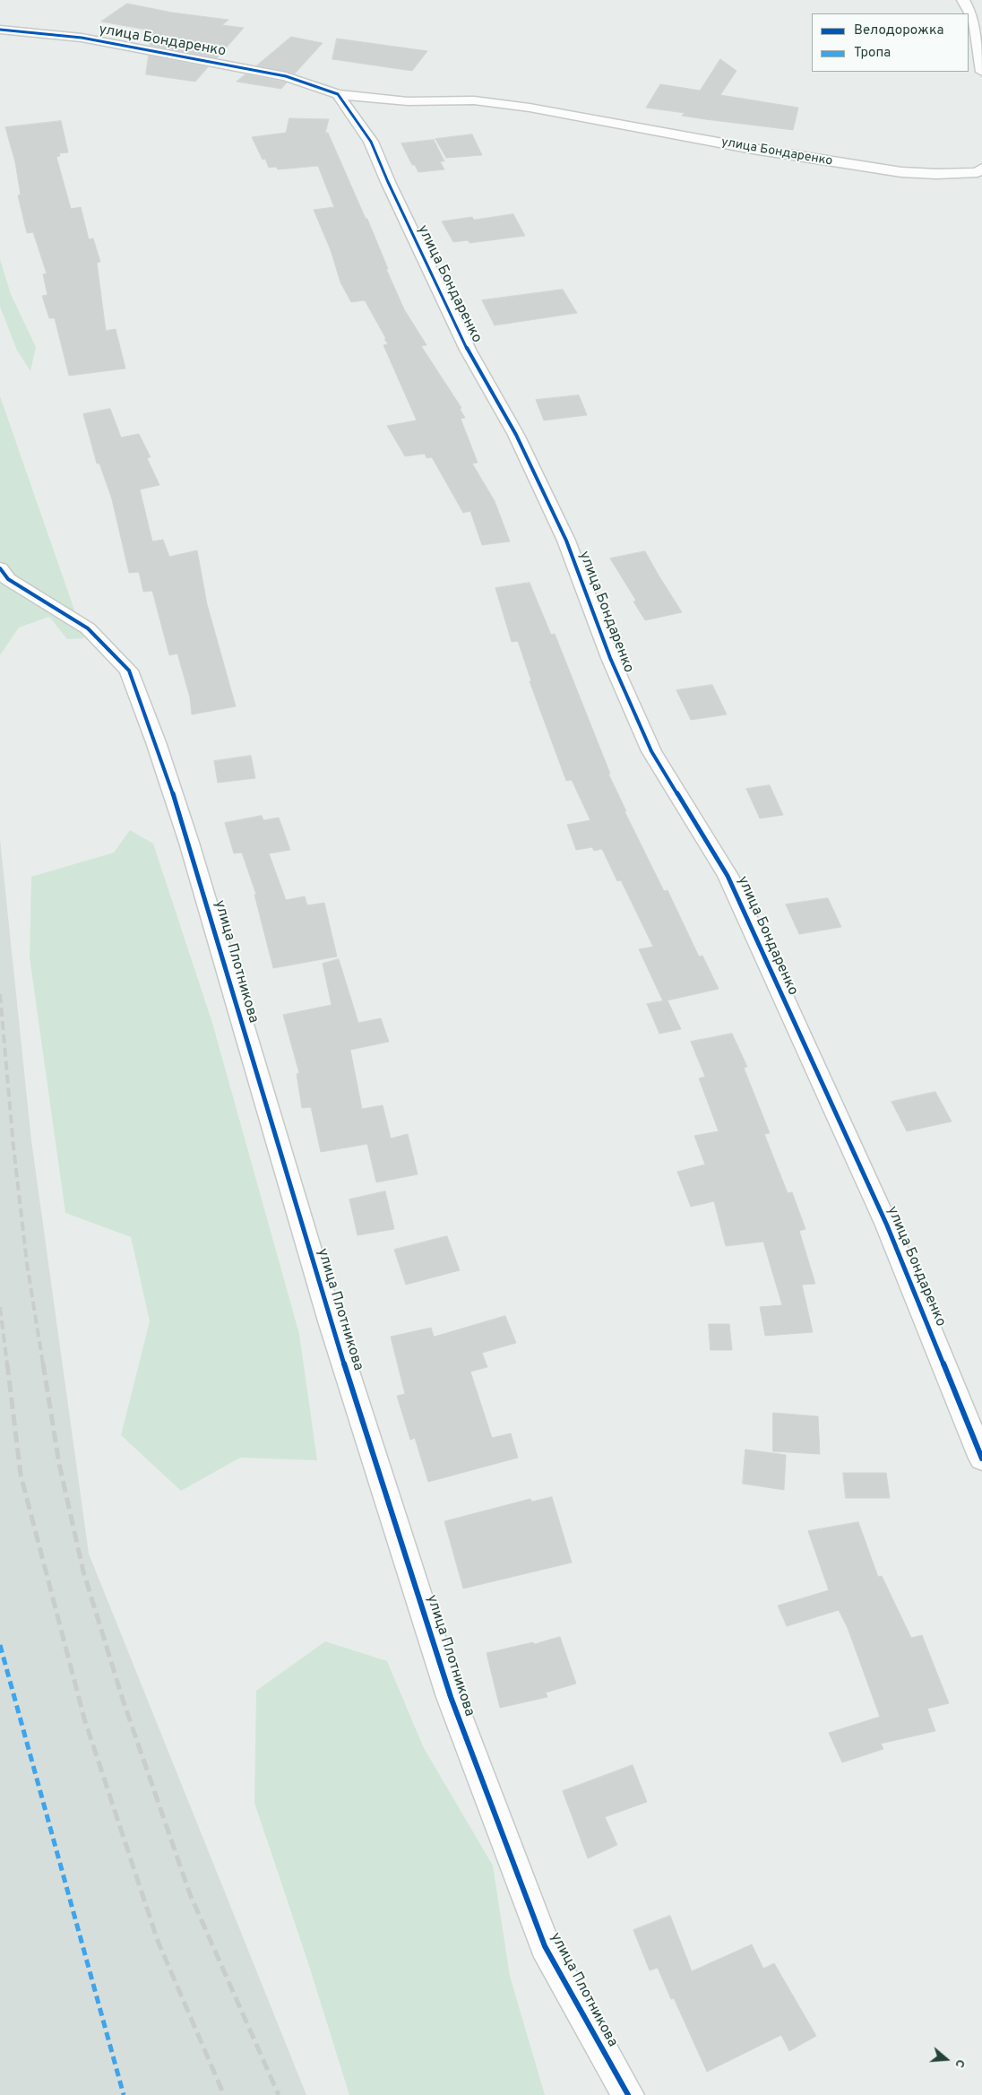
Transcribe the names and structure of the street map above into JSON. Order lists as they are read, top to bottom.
{
  "streets": {
    "street": ["улица Бондаренко", "улица Плотникова"]
  },
  "legend": ["Велодорожка", "Тропа"],
  "north": "right"
}
